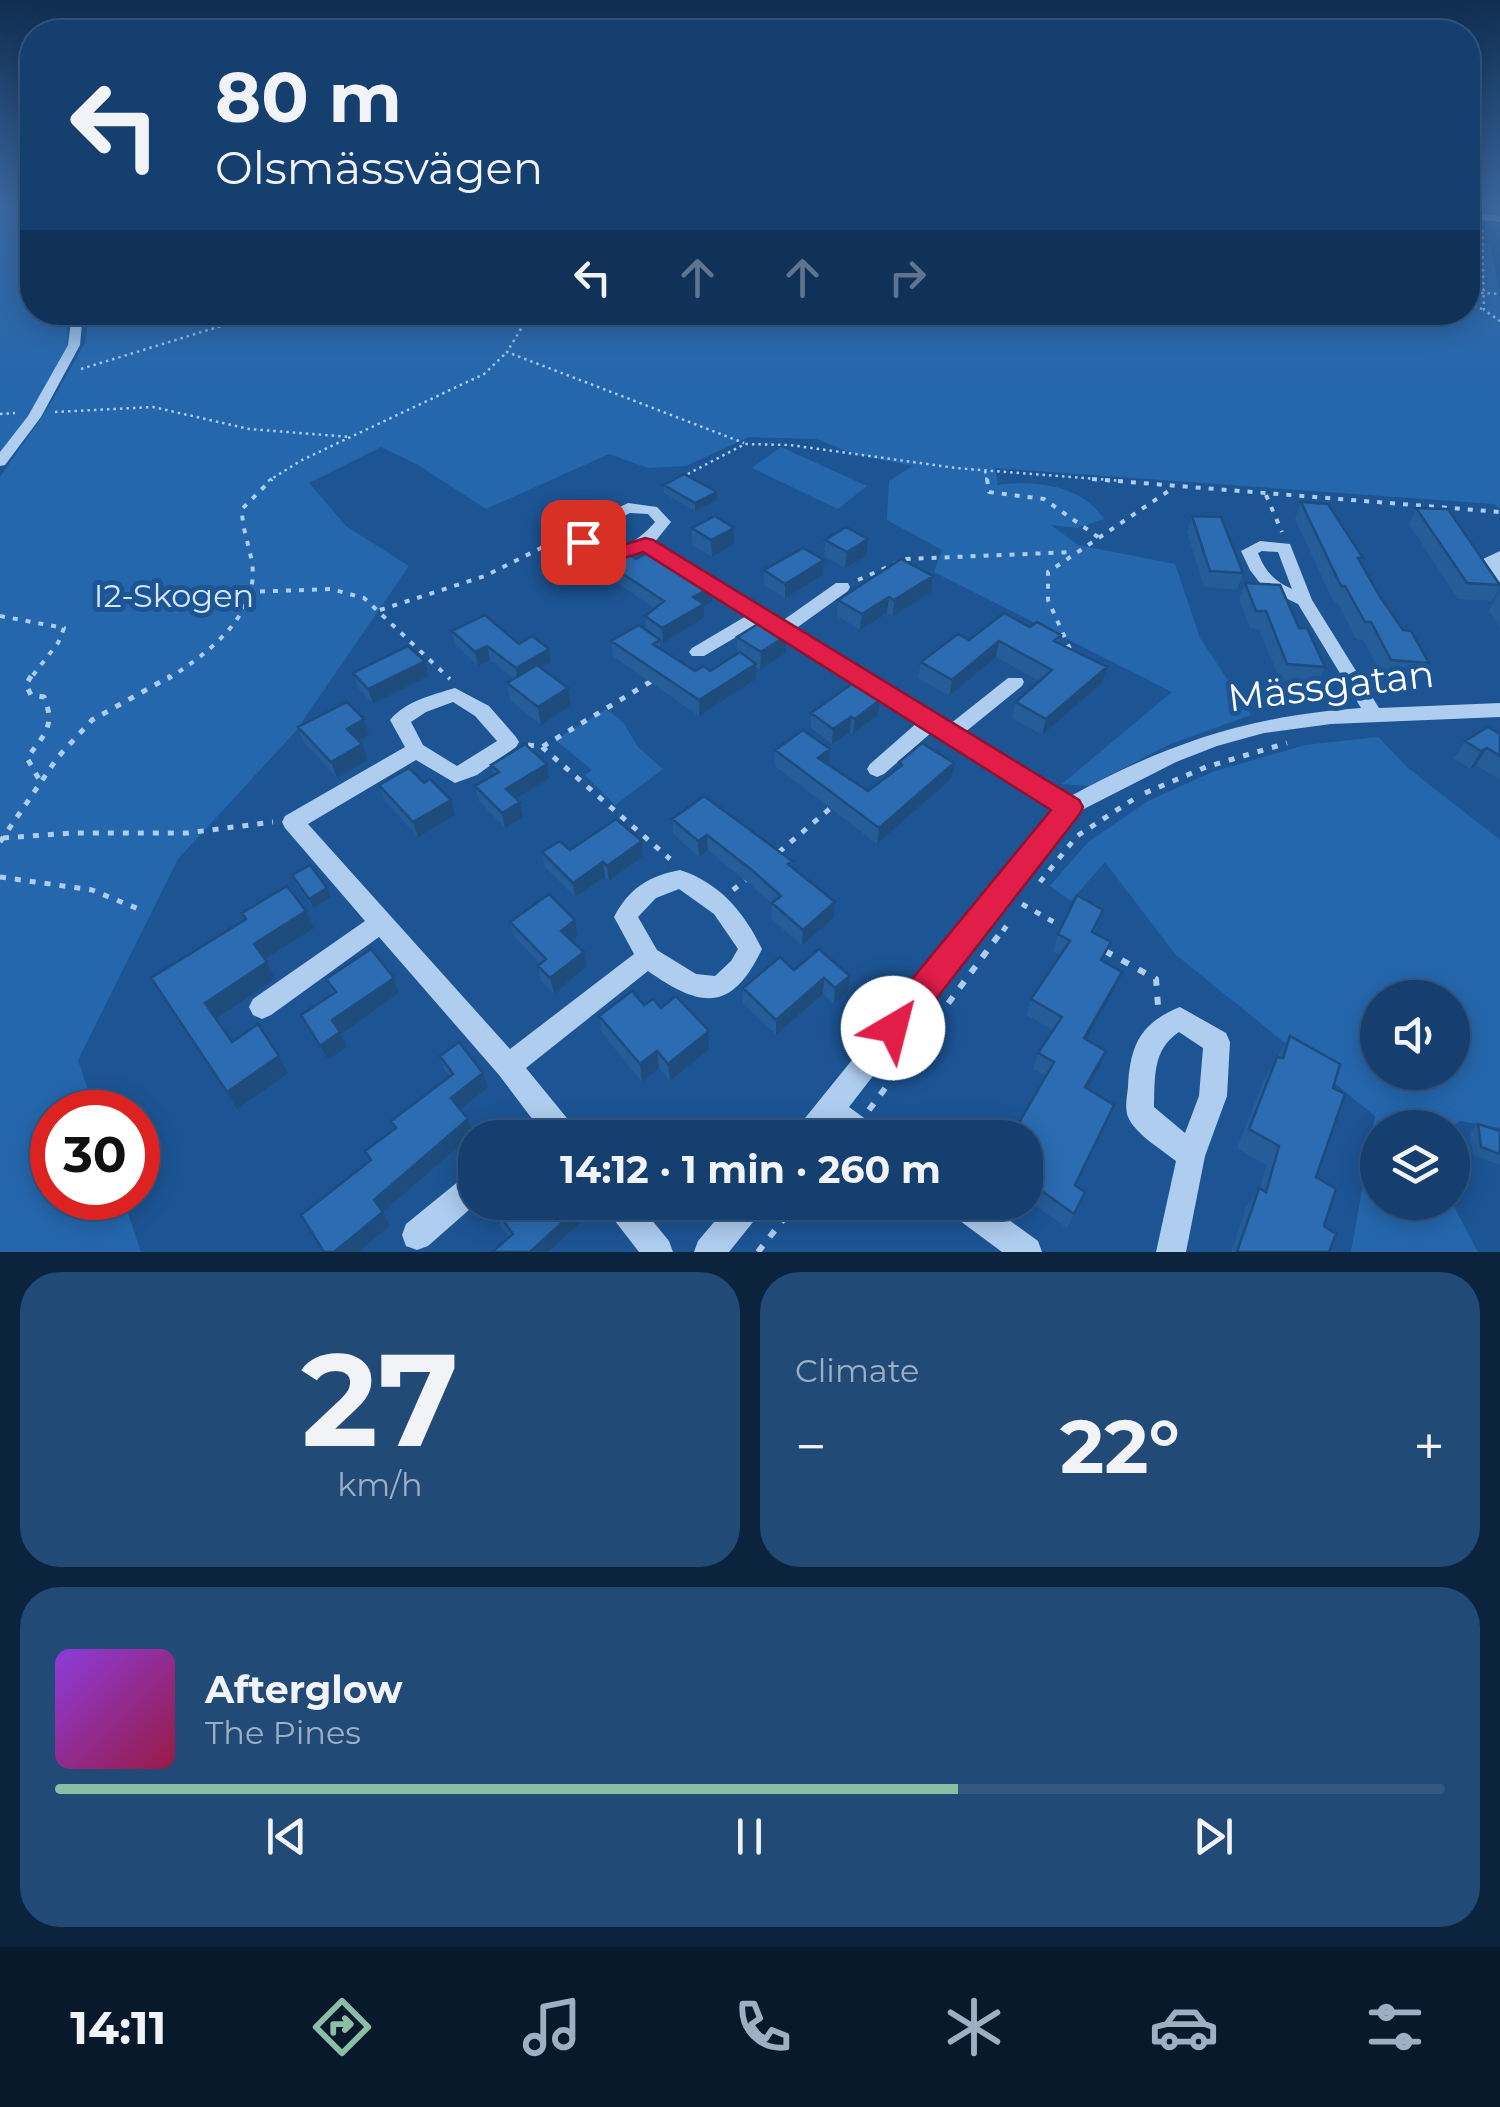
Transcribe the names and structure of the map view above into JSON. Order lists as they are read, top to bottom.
{
  "streets": {
    "street": ["Mässgatan"]
  },
  "parks": ["I2-Skogen"],
  "page": {
    "turn": ["80 m", "Olsmässvägen"],
    "limit": "30",
    "trip": "14:12 · 1 min · 260 m",
    "tile": [
      ["27", "km/h"],
      "Climate"
    ],
    "heat": ["−", "22°", "+"],
    "song": ["Afterglow", "The Pines"],
    "tabs": "14:11"
  }
}
